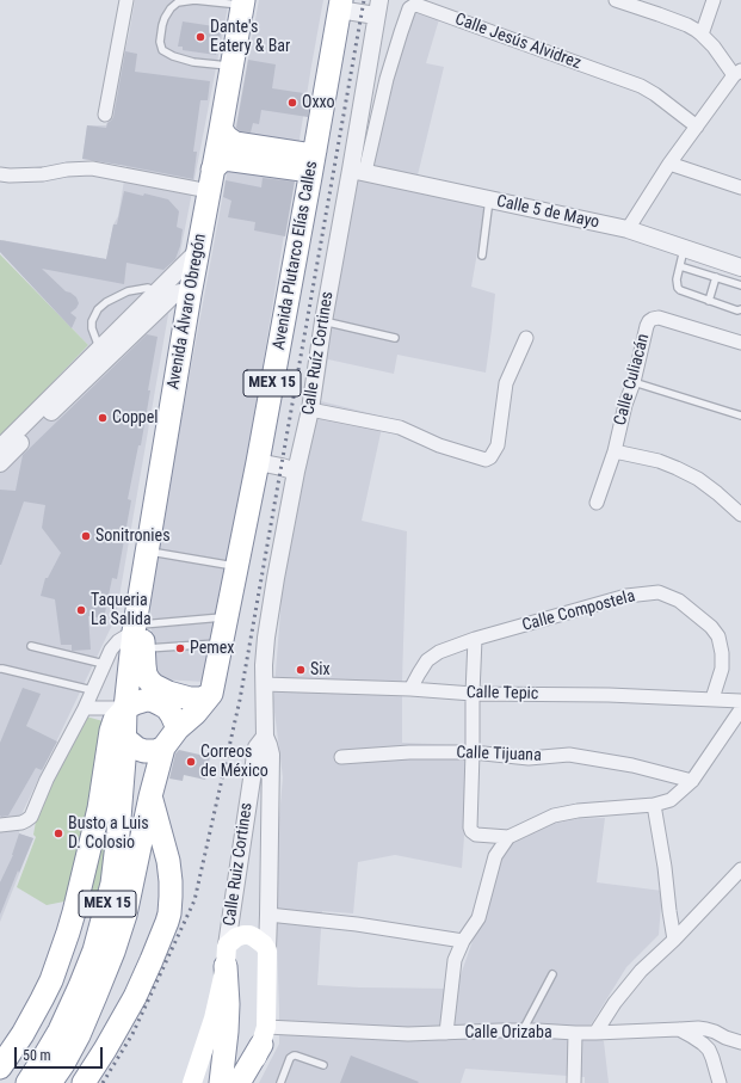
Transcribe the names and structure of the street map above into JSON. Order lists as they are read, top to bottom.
{
  "streets": {
    "highway": ["Avenida Plutarco Elías Calles", "Avenida Álvaro Obregón", "MEX 15"],
    "main road": ["Calle Ruiz Cortines"],
    "street": [
      "Calle Jesús Alvidrez",
      "Calle 5 de Mayo",
      "Calle Ruíz Cortines",
      "Calle Culiacán",
      "Calle Compostela",
      "Calle Tepic",
      "Calle Tijuana",
      "Calle Orizaba"
    ]
  },
  "crossings": [
    ["Calle Jesús Alvidrez", "Calle 5 de Mayo"],
    ["Calle Jesús Alvidrez", "Calle Ruíz Cortines"],
    ["Calle 5 de Mayo", "Calle Ruíz Cortines"],
    ["Avenida Plutarco Elías Calles", "MEX 15"],
    ["Avenida Álvaro Obregón", "MEX 15"],
    ["Calle Ruíz Cortines", "Calle Tepic"],
    ["Calle Ruíz Cortines", "Calle Ruiz Cortines"],
    ["Calle Compostela", "Calle Tepic"],
    ["Calle Ruiz Cortines", "Calle Orizaba"]
  ],
  "places": [
    "Dante's Eatery & Bar",
    "Oxxo",
    "Coppel",
    "Sonitronies",
    "Taqueria La Salida",
    "Pemex",
    "Six",
    "Correos de México",
    "Busto a Luis D. Colosio"
  ],
  "scale_bar": "50 m"
}
